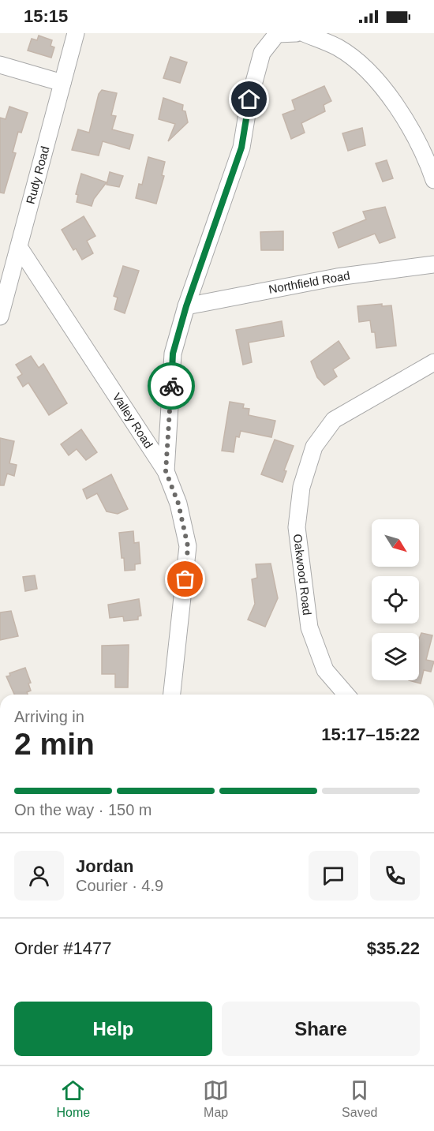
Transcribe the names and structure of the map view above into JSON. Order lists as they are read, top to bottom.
{
  "streets": {
    "street": [
      "Rudy Road",
      "Northfield Road",
      "Valley Road",
      "Oakwood Road"
    ]
  },
  "crossings": [
    ["Rudy Road", "Valley Road"]
  ],
  "north": "bottom right",
  "page": {
    "status": "15:15",
    "heading": ["2 min", "Arriving in", "15:17–15:22"],
    "panel": [
      "Jordan",
      "Courier · 4.9",
      "Order #1477",
      "$35.22"
    ],
    "bar": "On the way · 150 m",
    "buttons": ["Help", "Share"],
    "tabs": ["Home", "Map", "Saved"]
  }
}
